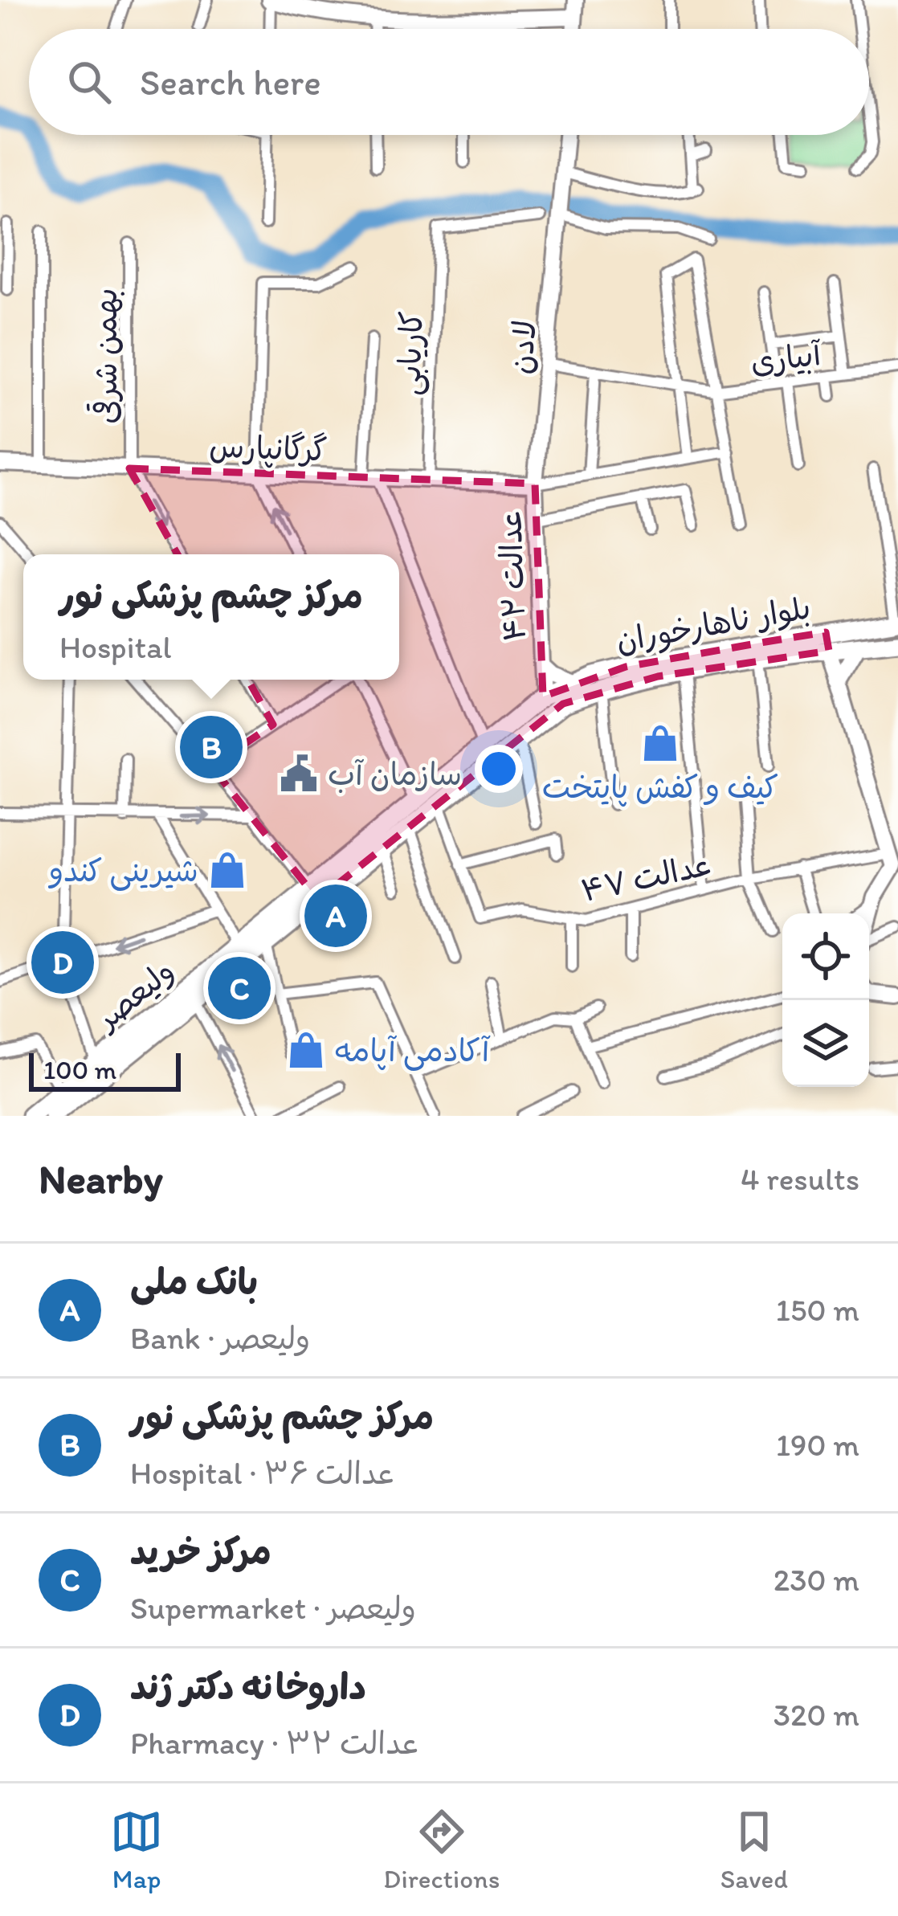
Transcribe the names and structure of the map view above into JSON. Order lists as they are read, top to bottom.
{
  "streets": {
    "main road": [
      "لادن",
      "گرگانپارس",
      "عدالت ۴۲",
      "بلوار ناهارخوران",
      "ولیعصر"
    ],
    "street": [
      "کاریابی",
      "بهمن شرقی",
      "آبیاری",
      "عدالت ۴۷"
    ]
  },
  "crossings": [
    ["لادن", "آبیاری"],
    ["لادن", "گرگانپارس"],
    ["لادن", "عدالت ۴۲"],
    ["کاریابی", "گرگانپارس"],
    ["بهمن شرقی", "گرگانپارس"],
    ["گرگانپارس", "عدالت ۴۲"],
    ["عدالت ۴۲", "بلوار ناهارخوران"],
    ["عدالت ۴۲", "ولیعصر"],
    ["بلوار ناهارخوران", "ولیعصر"],
    ["عدالت ۴۷", "ولیعصر"]
  ],
  "places": {
    "shop": ["کیف و کفش پایتخت", "شیرینی کندو", "آکادمی آپامه"],
    "public building": ["سازمان آب"]
  },
  "scale_bar": "100 m",
  "page": {
    "search": "Search here",
    "popup": ["مرکز چشم پزشکی نور", "Hospital"],
    "pins": [
      "B",
      "A",
      "D",
      "C"
    ],
    "scale": "100 m",
    "heading": ["Nearby", "4 results"],
    "list": [
      {
        "mark": "A",
        "name": "بانک ملی",
        "note": "Bank · ولیعصر",
        "value": "150 m"
      },
      {
        "mark": "B",
        "name": "مرکز چشم پزشکی نور",
        "note": "Hospital · عدالت ۳۶",
        "value": "190 m"
      },
      {
        "mark": "C",
        "name": "مرکز خرید",
        "note": "Supermarket · ولیعصر",
        "value": "230 m"
      },
      {
        "mark": "D",
        "name": "داروخانه دکتر ژند",
        "note": "Pharmacy · عدالت ۳۲",
        "value": "320 m"
      }
    ],
    "nav": ["Map", "Directions", "Saved"]
  }
}
